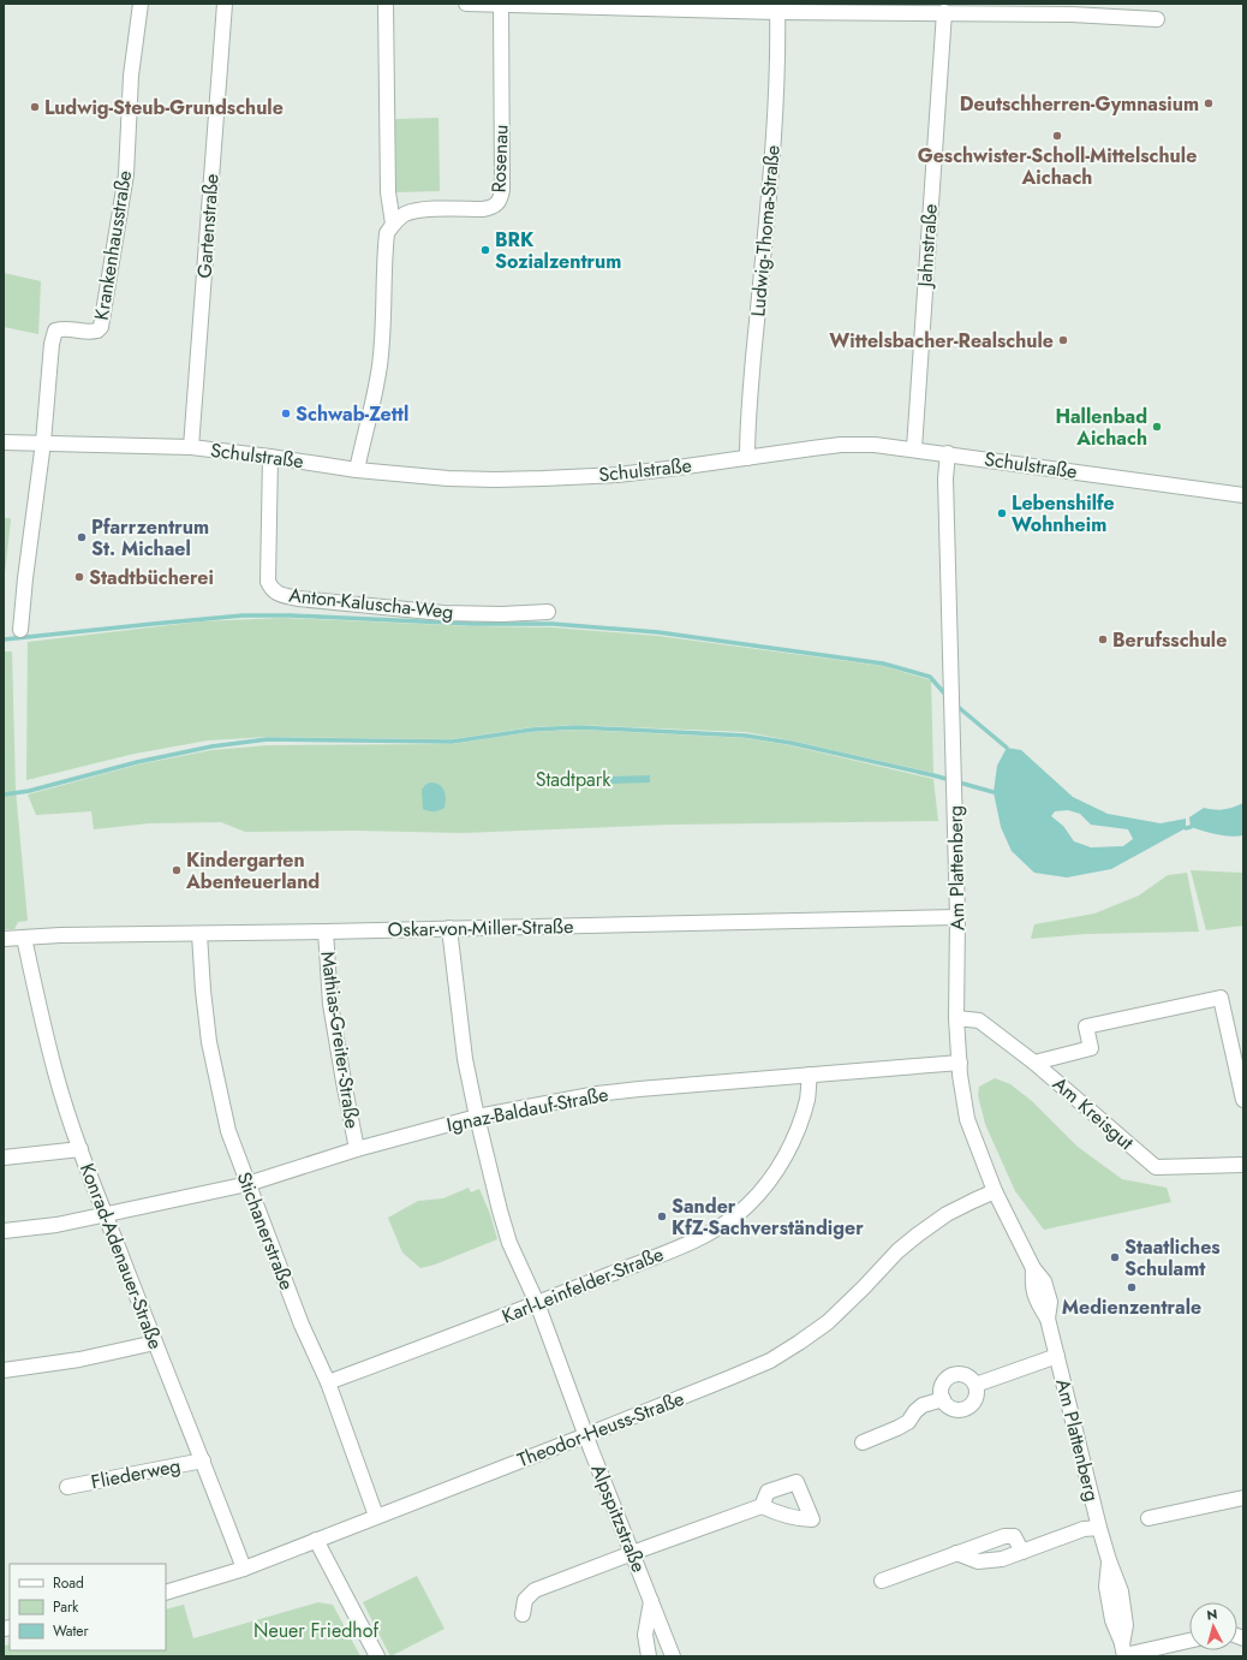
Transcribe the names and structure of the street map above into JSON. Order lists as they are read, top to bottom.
{
  "streets": {
    "street": [
      "Rosenau",
      "Gartenstraße",
      "Ludwig-Thoma-Straße",
      "Krankenhausstraße",
      "Jahnstraße",
      "Schulstraße",
      "Anton-Kaluscha-Weg",
      "Am Plattenberg",
      "Oskar-von-Miller-Straße",
      "Mathias-Greiter-Straße",
      "Ignaz-Baldauf-Straße",
      "Am Kreisgut",
      "Stichanerstraße",
      "Konrad-Adenauer-Straße",
      "Karl-Leinfelder-Straße",
      "Theodor-Heuss-Straße",
      "Fliederweg",
      "Alpspitzstraße"
    ]
  },
  "crossings": [
    ["Gartenstraße", "Schulstraße"],
    ["Ludwig-Thoma-Straße", "Schulstraße"],
    ["Krankenhausstraße", "Schulstraße"],
    ["Jahnstraße", "Schulstraße"],
    ["Schulstraße", "Anton-Kaluscha-Weg"],
    ["Schulstraße", "Am Plattenberg"],
    ["Am Plattenberg", "Oskar-von-Miller-Straße"],
    ["Am Plattenberg", "Ignaz-Baldauf-Straße"],
    ["Am Plattenberg", "Am Kreisgut"],
    ["Am Plattenberg", "Theodor-Heuss-Straße"],
    ["Oskar-von-Miller-Straße", "Mathias-Greiter-Straße"],
    ["Oskar-von-Miller-Straße", "Stichanerstraße"],
    ["Oskar-von-Miller-Straße", "Konrad-Adenauer-Straße"],
    ["Oskar-von-Miller-Straße", "Alpspitzstraße"],
    ["Mathias-Greiter-Straße", "Ignaz-Baldauf-Straße"],
    ["Ignaz-Baldauf-Straße", "Stichanerstraße"],
    ["Ignaz-Baldauf-Straße", "Konrad-Adenauer-Straße"],
    ["Ignaz-Baldauf-Straße", "Karl-Leinfelder-Straße"],
    ["Ignaz-Baldauf-Straße", "Alpspitzstraße"],
    ["Stichanerstraße", "Karl-Leinfelder-Straße"],
    ["Stichanerstraße", "Theodor-Heuss-Straße"],
    ["Konrad-Adenauer-Straße", "Theodor-Heuss-Straße"],
    ["Konrad-Adenauer-Straße", "Fliederweg"],
    ["Karl-Leinfelder-Straße", "Alpspitzstraße"],
    ["Theodor-Heuss-Straße", "Alpspitzstraße"]
  ],
  "parks": ["Stadtpark", "Neuer Friedhof"],
  "places": [
    "Deutschherren-Gymnasium",
    "Ludwig-Steub-Grundschule",
    "Geschwister-Scholl-Mittelschule Aichach",
    "BRK Sozialzentrum",
    "Wittelsbacher-Realschule",
    "Schwab-Zettl",
    "Hallenbad Aichach",
    "Lebenshilfe Wohnheim",
    "Pfarrzentrum St. Michael",
    "Stadtbücherei",
    "Berufsschule",
    "Kindergarten Abenteuerland",
    "Sander KfZ-Sachverständiger",
    "Staatliches Schulamt",
    "Medienzentrale"
  ],
  "legend": ["Road", "Park", "Water"],
  "north": "top"
}
